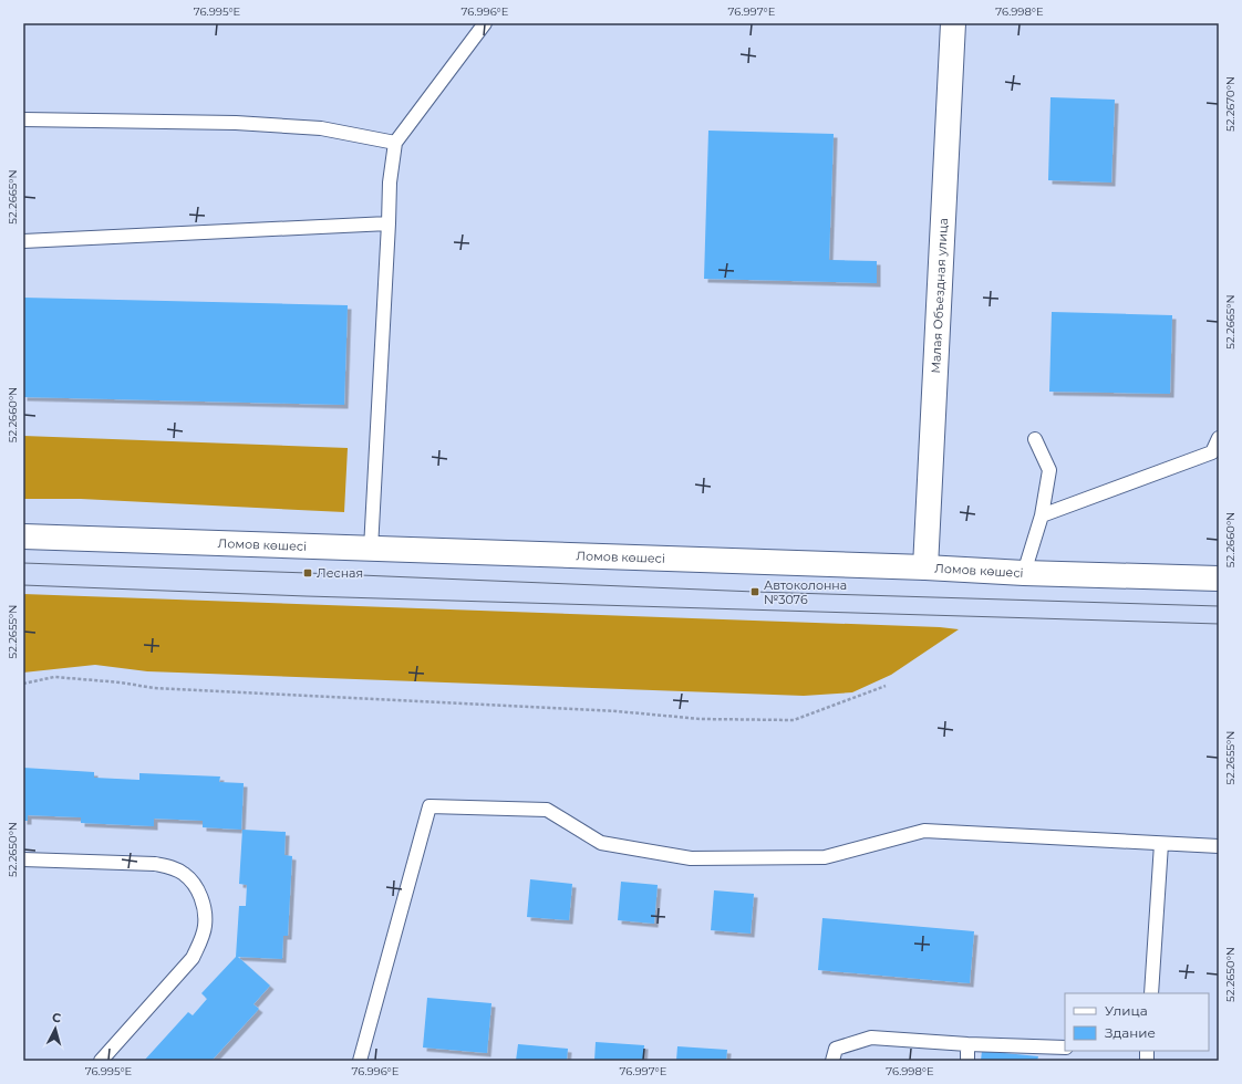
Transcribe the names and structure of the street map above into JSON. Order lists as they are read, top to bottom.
{
  "streets": {
    "main road": ["Малая Объездная улица", "Ломов көшесі"]
  },
  "crossings": [
    ["Малая Объездная улица", "Ломов көшесі"]
  ],
  "places": {
    "transit": ["Лесная", "Автоколонна №3076"]
  },
  "legend": ["Улица", "Здание"],
  "north": "top",
  "coordinates": [
    "76.995°E",
    "76.996°E",
    "76.997°E",
    "76.998°E",
    "52.2670°N",
    "52.2665°N",
    "52.2660°N",
    "52.2655°N",
    "52.2650°N"
  ]
}
